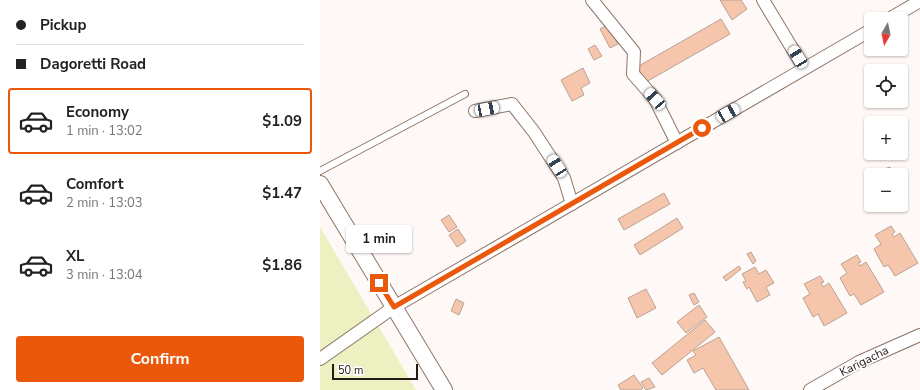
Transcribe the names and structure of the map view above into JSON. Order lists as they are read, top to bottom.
{
  "streets": {
    "street": ["Karigacha"]
  },
  "scale_bar": "50 m",
  "north": "bottom",
  "page": {
    "banner": ["Pickup", "Dagoretti Road"],
    "map_buttons": ["+", "−"],
    "list": [
      {
        "name": "Economy",
        "note": "1 min · 13:02",
        "value": "$1.09"
      },
      {
        "name": "Comfort",
        "note": "2 min · 13:03",
        "value": "$1.47"
      },
      {
        "name": "XL",
        "note": "3 min · 13:04",
        "value": "$1.86"
      }
    ],
    "bubble": "1 min",
    "buttons": "Confirm",
    "scale": "50 m"
  }
}
